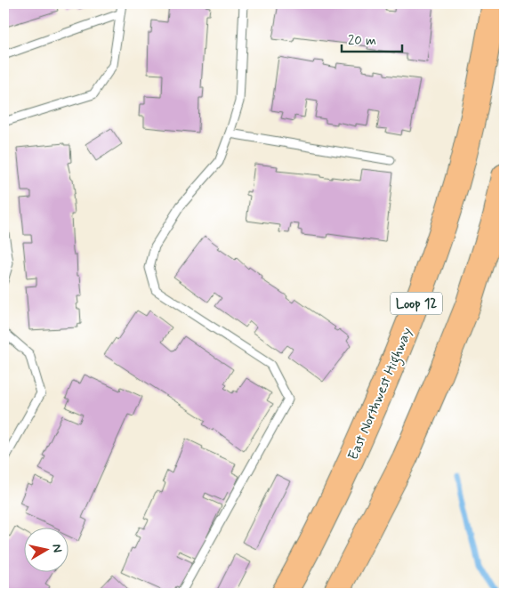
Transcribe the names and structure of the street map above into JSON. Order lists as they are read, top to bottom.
{
  "streets": {
    "main road": ["Loop 12", "East Northwest Highway"]
  },
  "scale_bar": "20 m",
  "north": "right"
}
